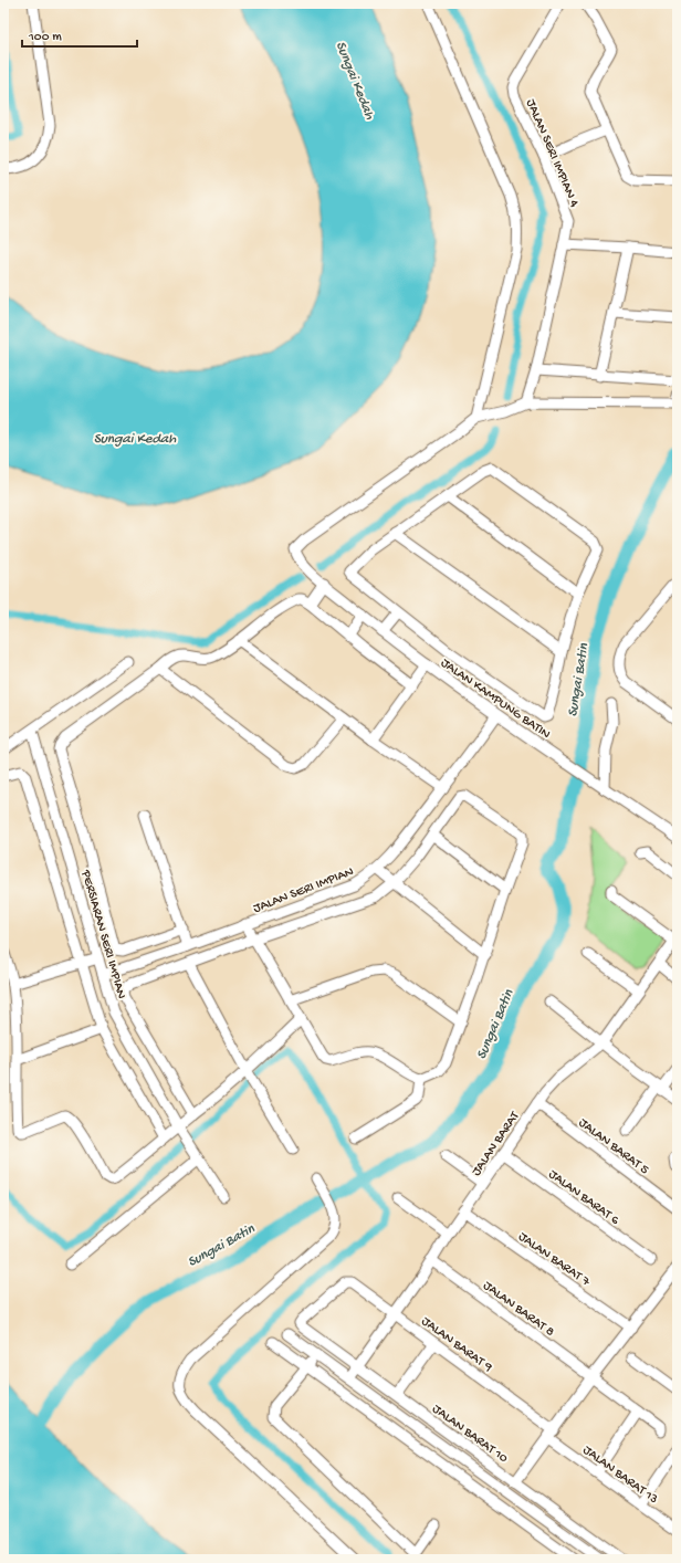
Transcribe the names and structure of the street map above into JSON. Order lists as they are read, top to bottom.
{
  "streets": {
    "street": [
      "JALAN SERI IMPIAN 4",
      "JALAN KAMPUNG BATIN",
      "JALAN SERI IMPIAN",
      "PERSIARAN SERI IMPIAN",
      "JALAN BARAT",
      "JALAN BARAT 5",
      "JALAN BARAT 6",
      "JALAN BARAT 7",
      "JALAN BARAT 8",
      "JALAN BARAT 9",
      "JALAN BARAT 10",
      "JALAN BARAT 13"
    ]
  },
  "crossings": [
    ["JALAN KAMPUNG BATIN", "JALAN SERI IMPIAN"],
    ["JALAN SERI IMPIAN", "PERSIARAN SERI IMPIAN"],
    ["JALAN BARAT", "JALAN BARAT 5"],
    ["JALAN BARAT", "JALAN BARAT 6"],
    ["JALAN BARAT", "JALAN BARAT 7"],
    ["JALAN BARAT", "JALAN BARAT 8"],
    ["JALAN BARAT", "JALAN BARAT 9"],
    ["JALAN BARAT", "JALAN BARAT 10"],
    ["JALAN BARAT 9", "JALAN BARAT 10"],
    ["JALAN BARAT 9", "JALAN BARAT 13"]
  ],
  "water": ["Sungai Kedah", "Sungai Batin"],
  "scale_bar": "100 m"
}
